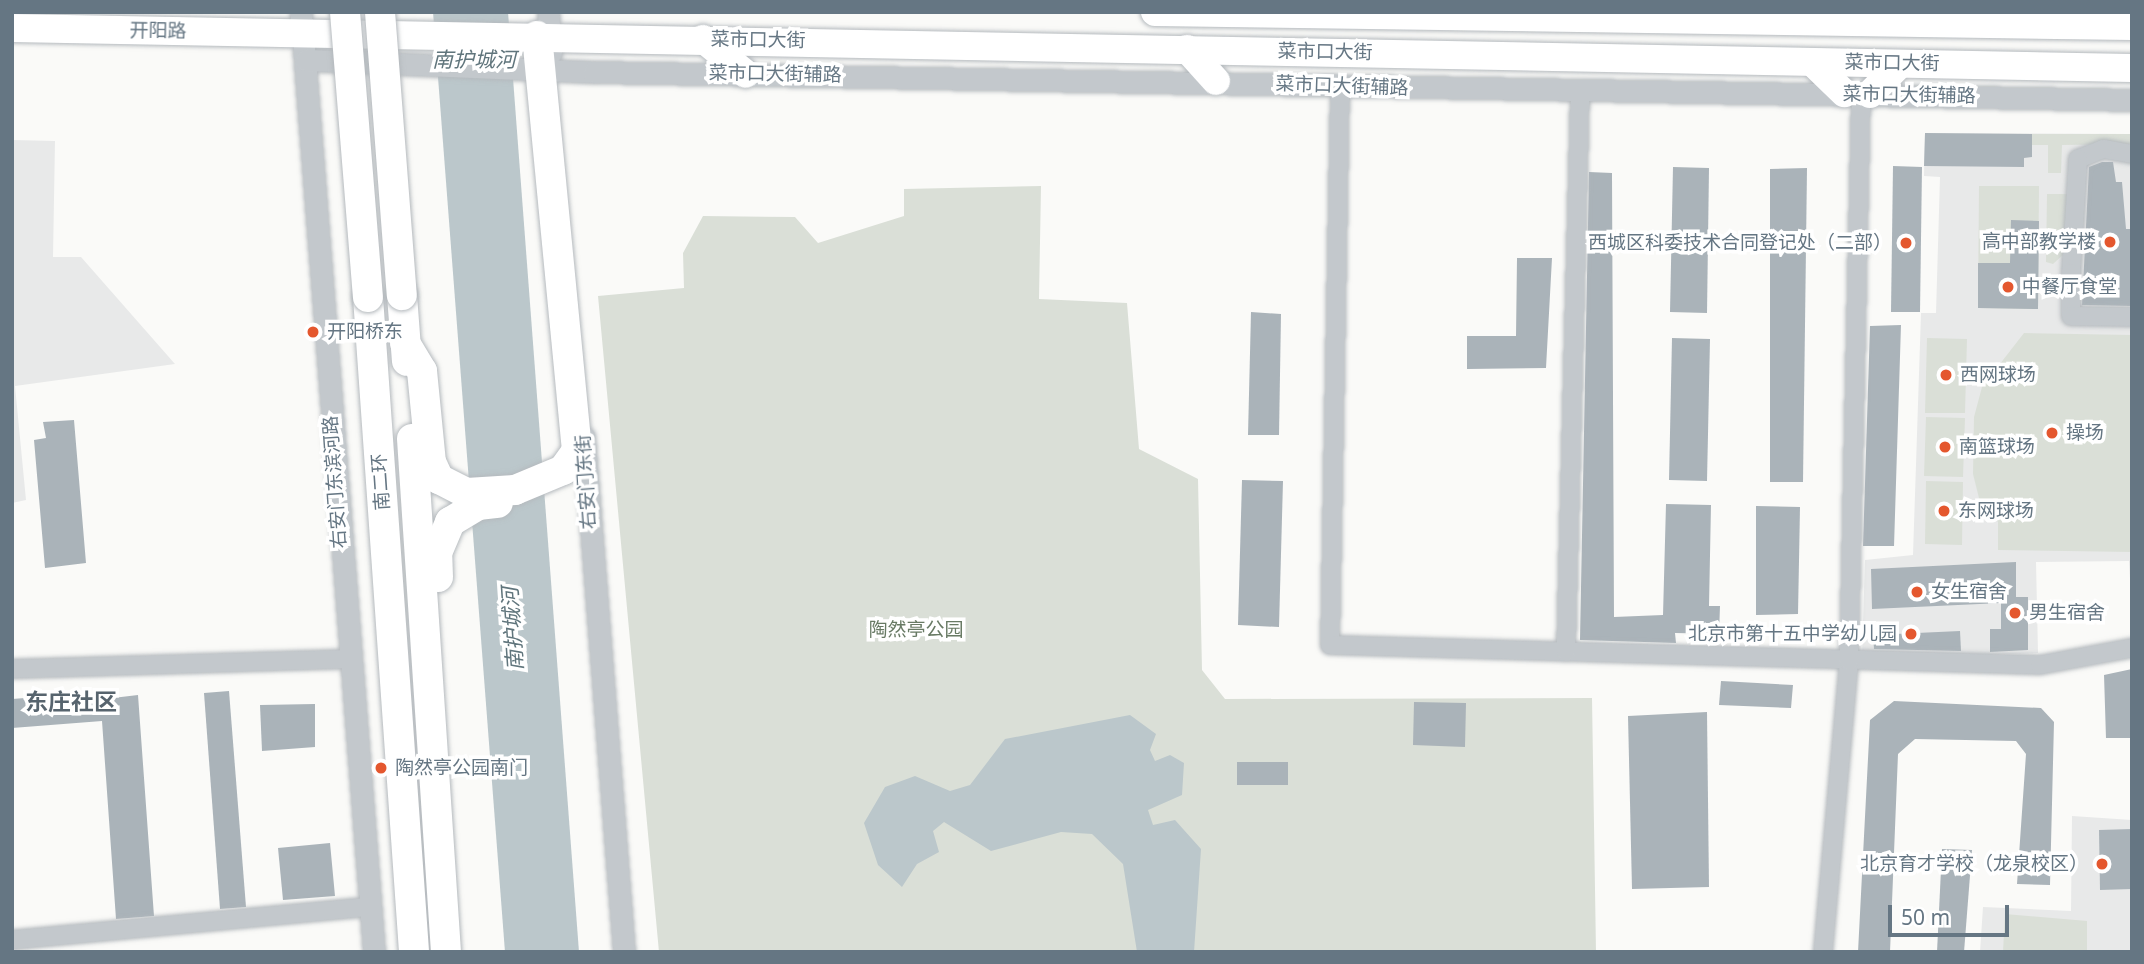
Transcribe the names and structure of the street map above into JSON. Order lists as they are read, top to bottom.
{
  "streets": {
    "highway": ["南二环"],
    "main road": ["开阳路", "菜市口大街"],
    "street": ["菜市口大街辅路", "右安门东滨河路", "右安门东街"]
  },
  "crossings": [
    ["开阳路", "菜市口大街"],
    ["开阳路", "菜市口大街辅路"],
    ["开阳路", "右安门东滨河路"],
    ["开阳路", "南二环"],
    ["菜市口大街", "南二环"],
    ["菜市口大街辅路", "右安门东滨河路"],
    ["菜市口大街辅路", "右安门东街"]
  ],
  "districts": ["东庄社区"],
  "water": ["南护城河"],
  "parks": ["陶然亭公园"],
  "places": [
    "高中部教学楼",
    "西城区科委技术合同登记处（二部）",
    "中餐厅食堂",
    "开阳桥东",
    "西网球场",
    "操场",
    "南篮球场",
    "东网球场",
    "女生宿舍",
    "男生宿舍",
    "北京市第十五中学幼儿园",
    "陶然亭公园南门",
    "北京育才学校（龙泉校区）"
  ],
  "scale_bar": "50 m"
}
